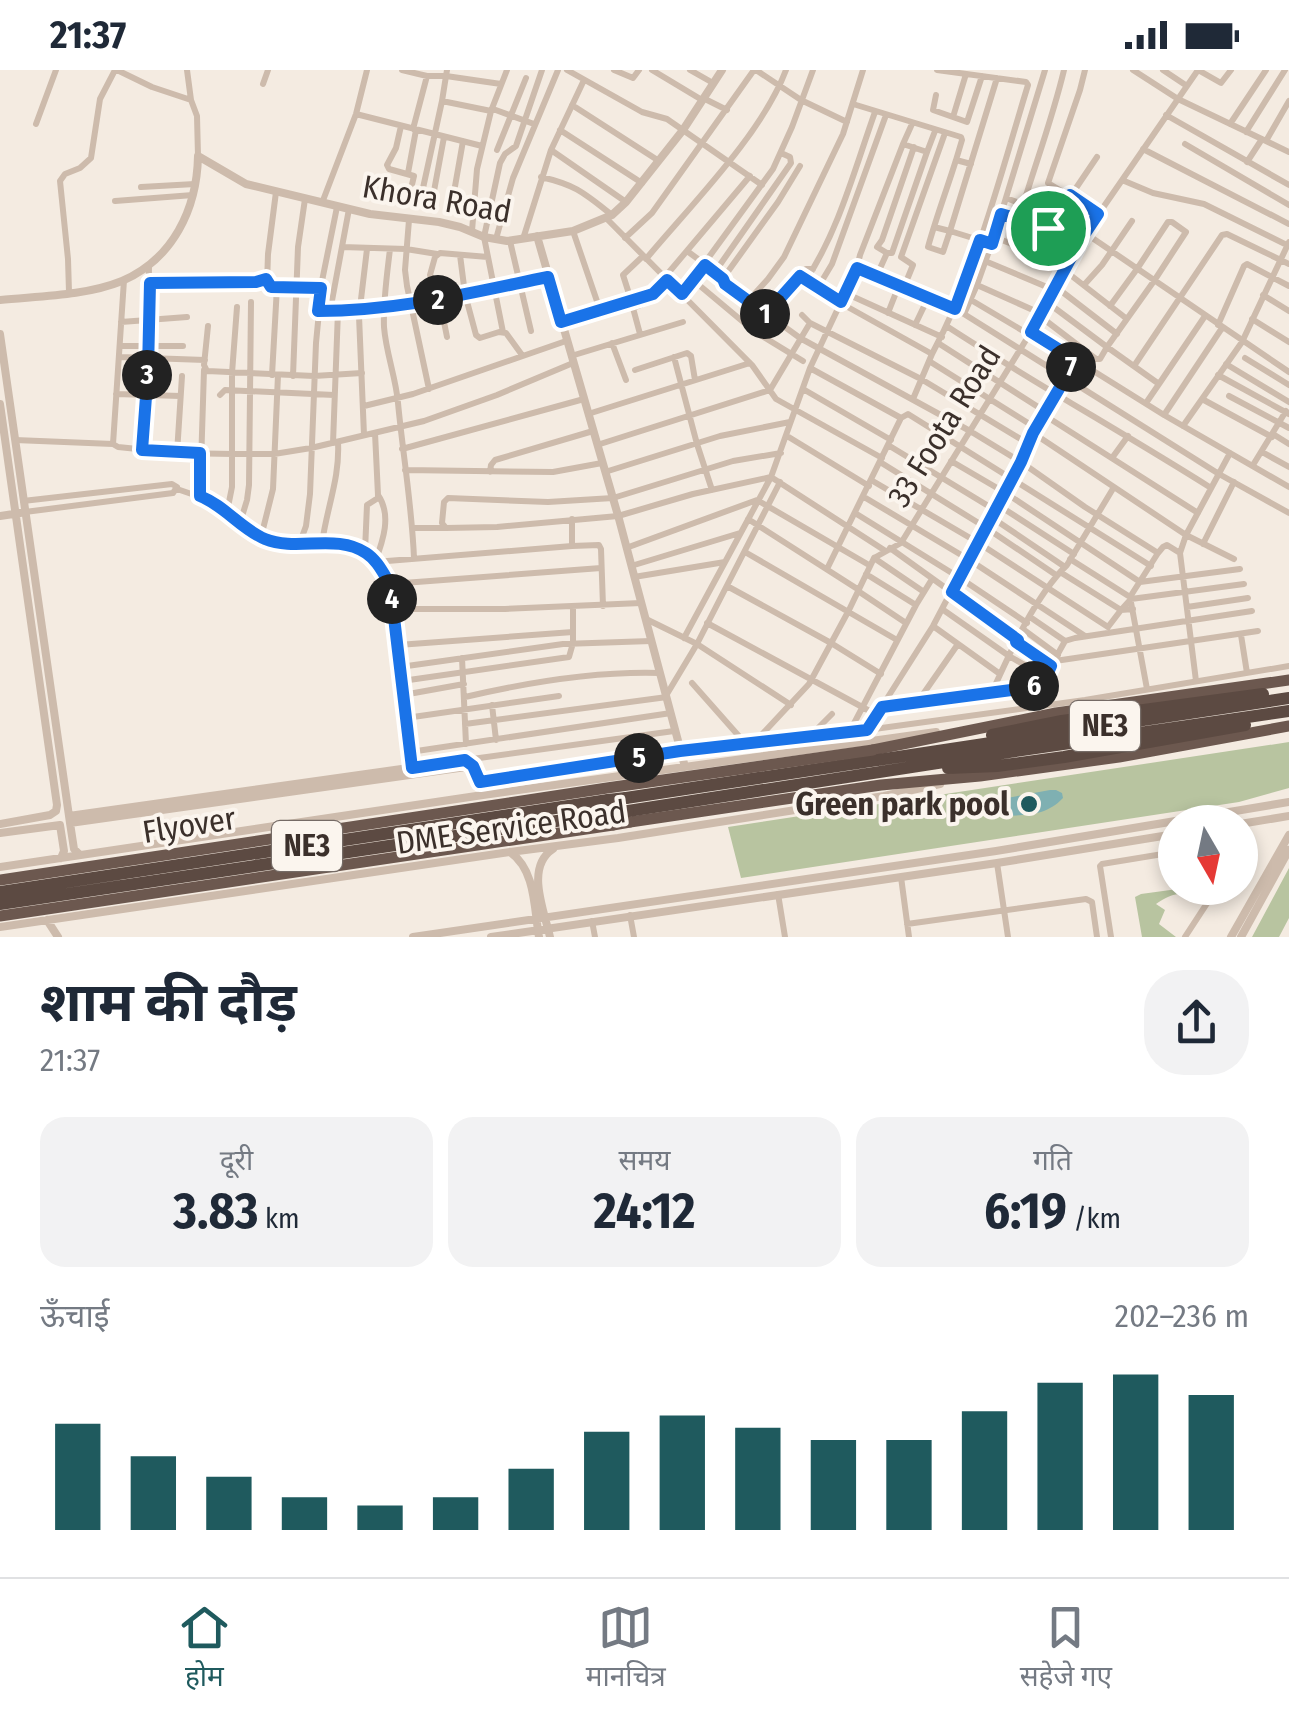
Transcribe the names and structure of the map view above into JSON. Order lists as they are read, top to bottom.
{
  "streets": {
    "highway": ["NE3", "Flyover"],
    "street": ["Khora Road", "33 Foota Road", "DME Service Road"]
  },
  "crossings": [
    ["Flyover", "DME Service Road"]
  ],
  "places": ["Green park pool"],
  "north": "bottom",
  "page": {
    "status": "21:37",
    "pins": [
      "2",
      "1",
      "7",
      "3",
      "4",
      "6",
      "5"
    ],
    "heading": ["शाम की दौड़", "21:37"],
    "stats": [
      ["दूरी", "3.83 km"],
      ["समय", "24:12"],
      ["गति", "6:19 /km"]
    ],
    "chart": ["ऊँचाई", "202–236 m"],
    "tabs": ["होम", "मानचित्र", "सहेजे गए"]
  }
}
